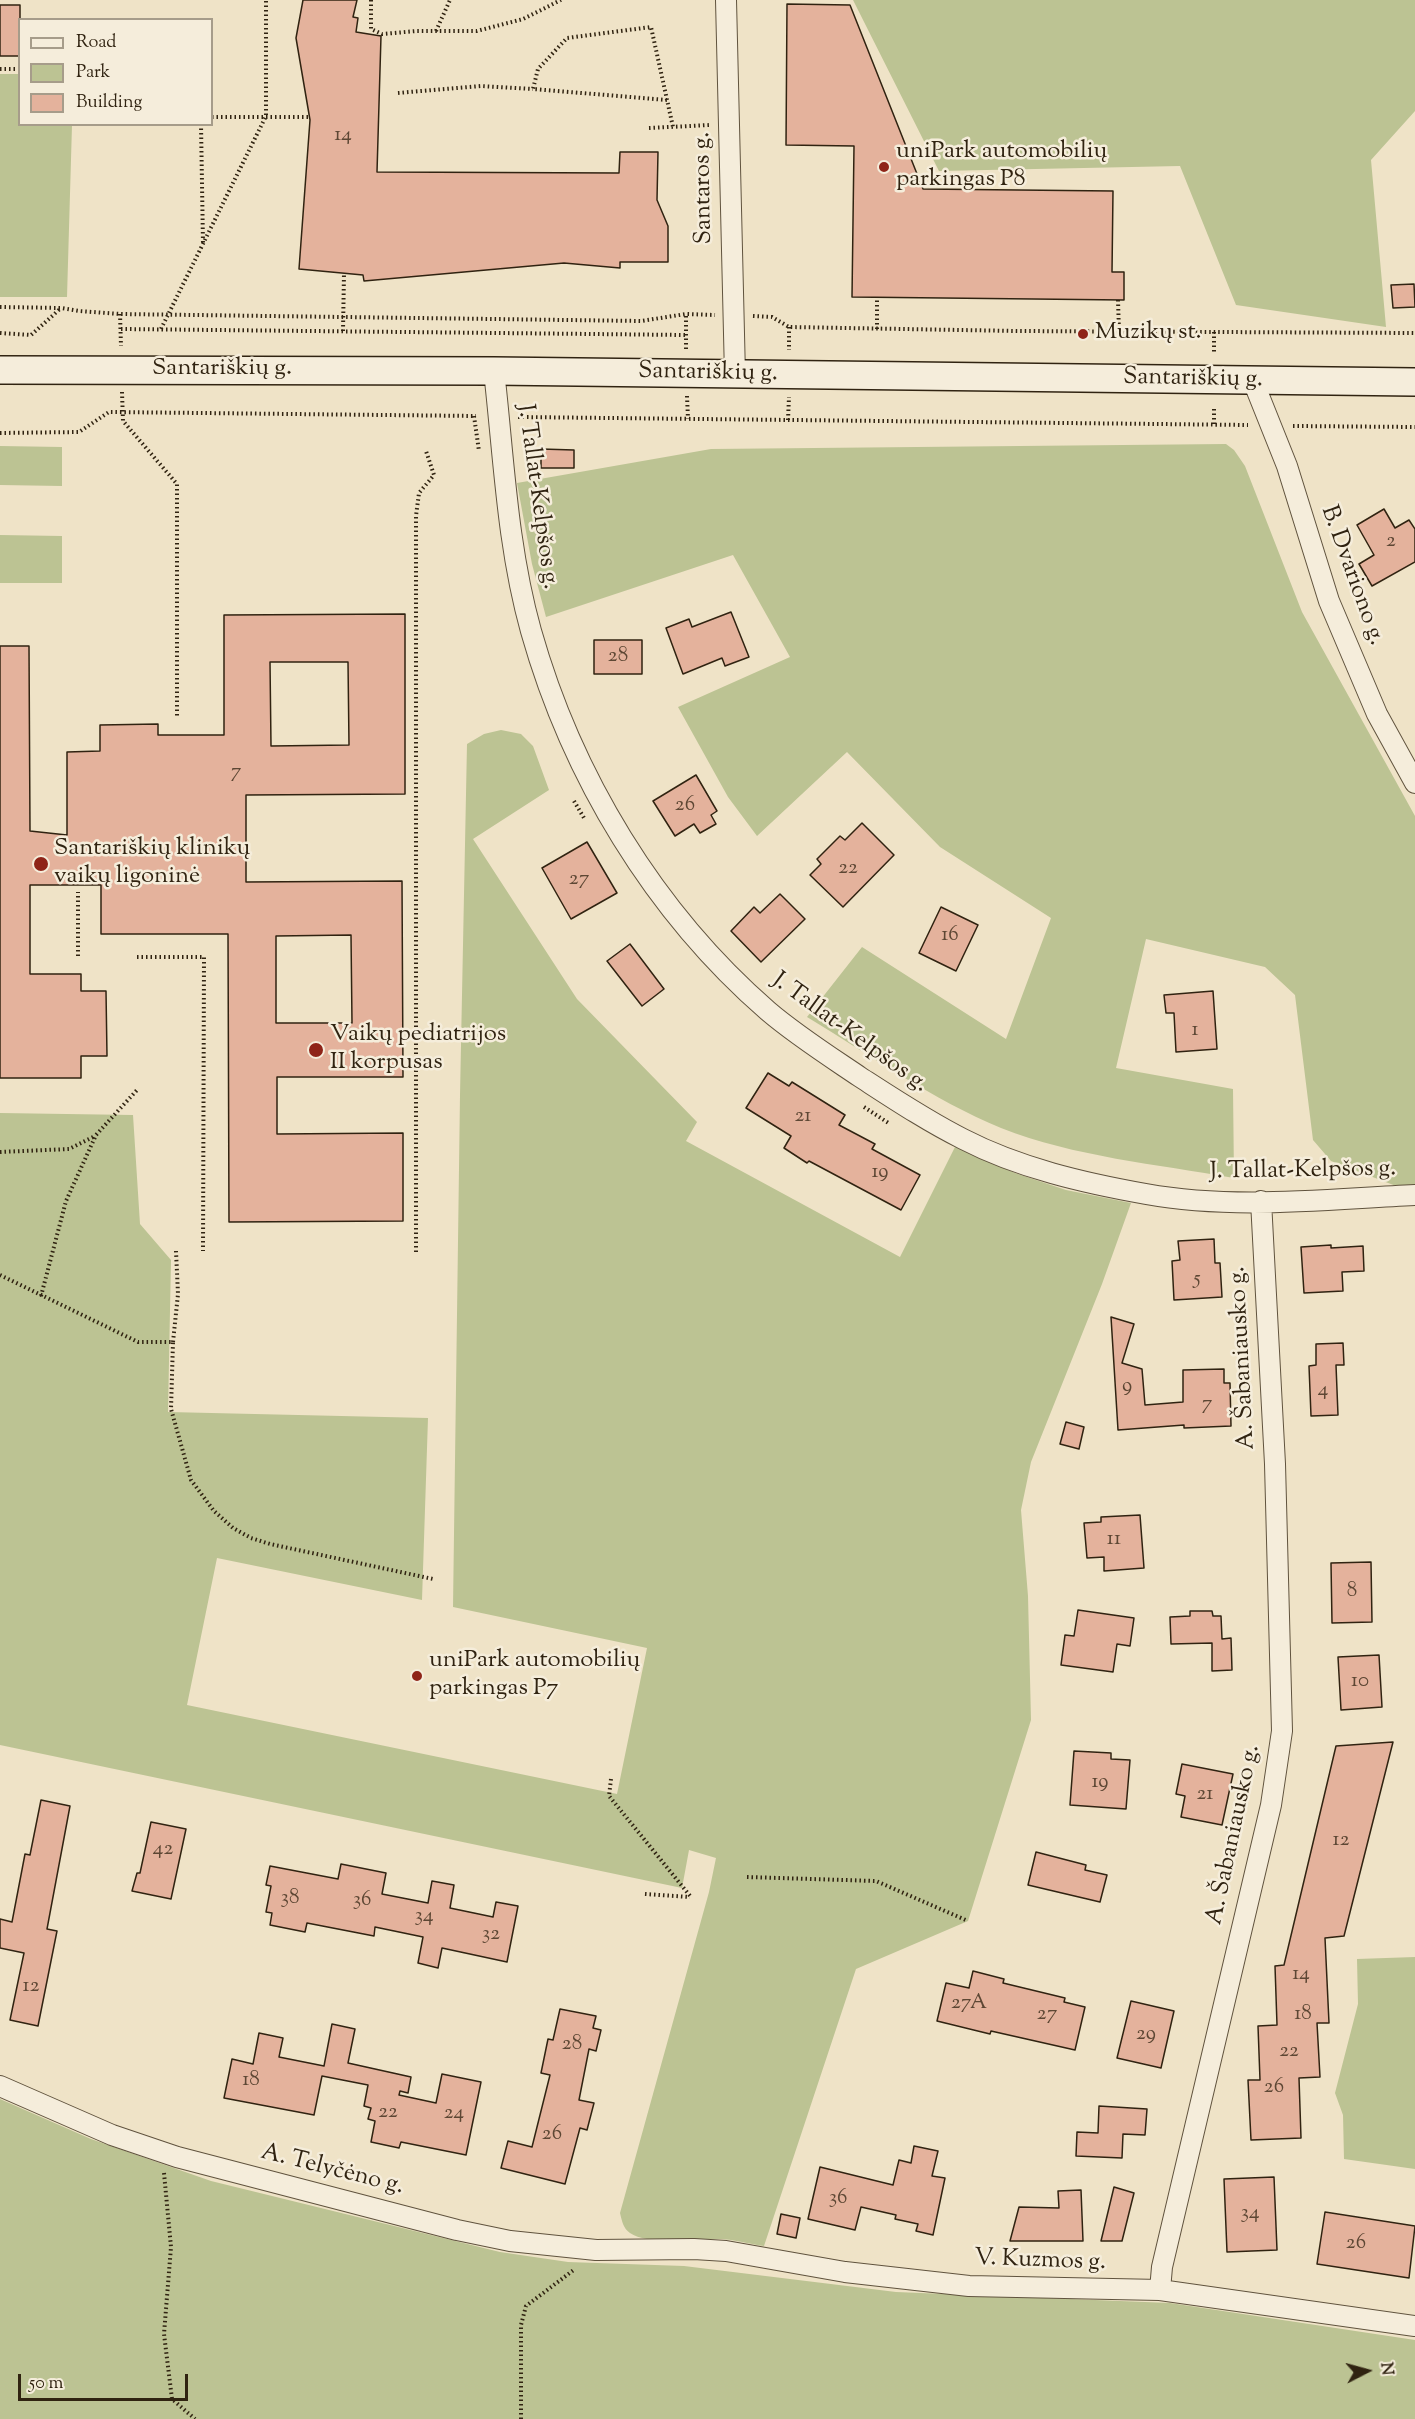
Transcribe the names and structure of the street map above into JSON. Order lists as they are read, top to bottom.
{
  "streets": {
    "main road": ["Santariškių g."],
    "street": [
      "Santaros g.",
      "J. Tallat-Kelpšos g.",
      "B. Dvariono g.",
      "A. Šabaniausko g.",
      "A. Telyčėno g.",
      "V. Kuzmos g."
    ]
  },
  "crossings": [
    ["Santaros g.", "Santariškių g."],
    ["Santariškių g.", "J. Tallat-Kelpšos g."],
    ["Santariškių g.", "B. Dvariono g."],
    ["J. Tallat-Kelpšos g.", "A. Šabaniausko g."],
    ["A. Šabaniausko g.", "V. Kuzmos g."],
    ["A. Telyčėno g.", "V. Kuzmos g."]
  ],
  "places": [
    "uniPark automobilių parkingas P8",
    "Muzikų st.",
    "Santariškių klinikų vaikų ligoninė",
    "Vaikų pediatrijos II korpusas",
    "uniPark automobilių parkingas P7"
  ],
  "house_numbers": [
    "14",
    "2",
    "28",
    "7",
    "26",
    "22",
    "27",
    "16",
    "1",
    "21",
    "19",
    "5",
    "9",
    "4",
    "7",
    "11",
    "8",
    "10",
    "19",
    "21",
    "12",
    "42",
    "38",
    "36",
    "34",
    "32",
    "14",
    "12",
    "27A",
    "27",
    "18",
    "29",
    "28",
    "22",
    "18",
    "26",
    "22",
    "24",
    "26",
    "36",
    "34",
    "26"
  ],
  "legend": ["Road", "Park", "Building"],
  "scale_bar": "50 m",
  "north": "right"
}
